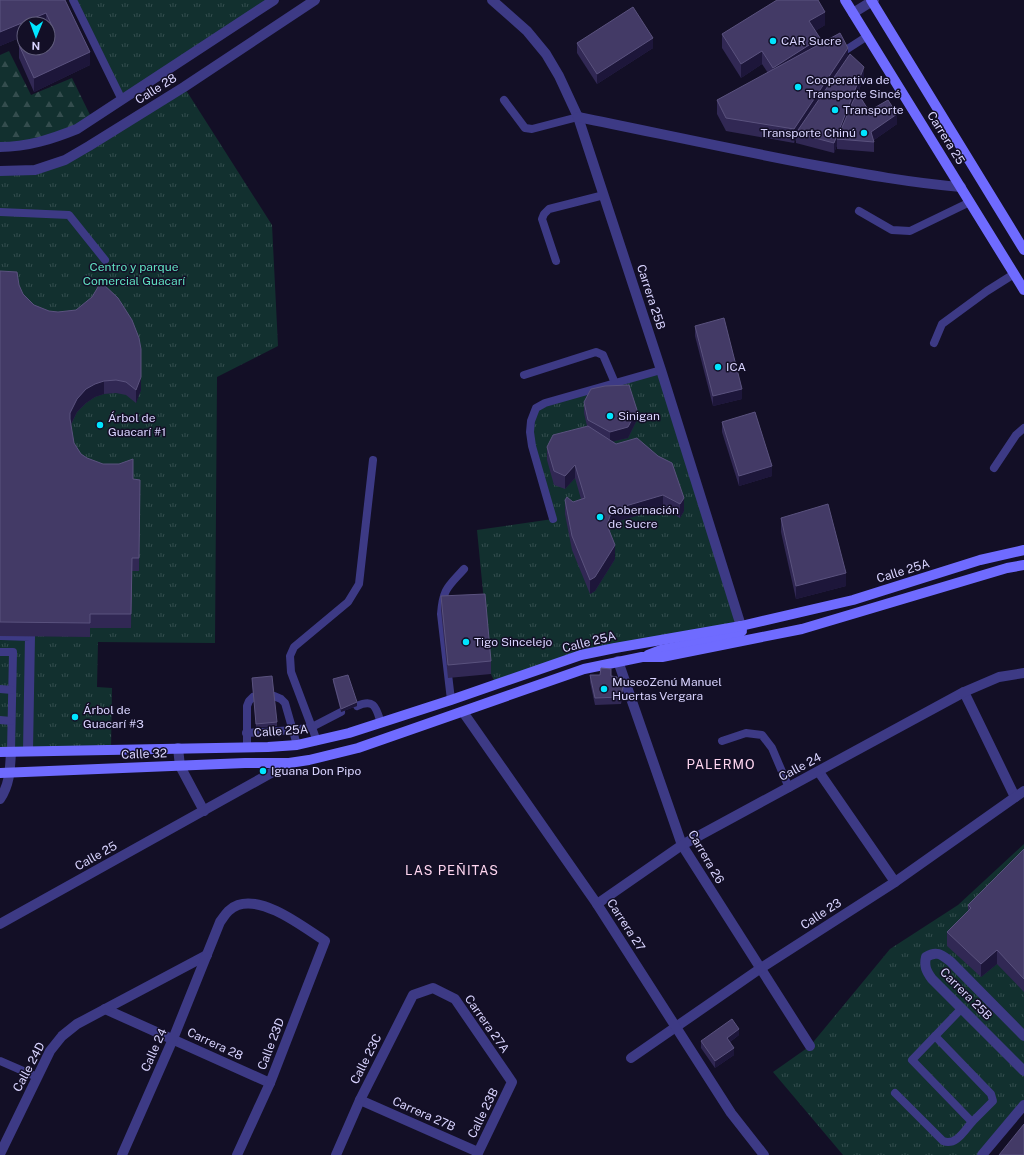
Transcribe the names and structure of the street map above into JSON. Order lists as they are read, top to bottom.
{
  "streets": {
    "main road": ["Carrera 25", "Calle 25A", "Calle 32"],
    "street": [
      "Calle 28",
      "Carrera 25B",
      "Calle 24",
      "Calle 25",
      "Carrera 26",
      "Calle 23",
      "Carrera 27",
      "Carrera 27A",
      "Carrera 28",
      "Calle 23D",
      "Calle 23C",
      "Calle 24D",
      "Calle 23B",
      "Carrera 27B"
    ]
  },
  "crossings": [
    ["Carrera 25B", "Calle 25A"],
    ["Calle 25A", "Calle 32"],
    ["Calle 25A", "Calle 25"],
    ["Calle 25A", "Carrera 26"],
    ["Calle 25A", "Carrera 27"],
    ["Calle 32", "Calle 25"],
    ["Calle 24", "Carrera 26"],
    ["Calle 24", "Carrera 27"],
    ["Calle 24", "Carrera 28"],
    ["Calle 24", "Calle 23D"],
    ["Calle 24", "Calle 24D"],
    ["Carrera 26", "Calle 23"],
    ["Calle 23", "Carrera 27"],
    ["Carrera 27A", "Calle 23C"],
    ["Carrera 27A", "Calle 23B"],
    ["Carrera 28", "Calle 23D"],
    ["Carrera 28", "Calle 24D"],
    ["Calle 23C", "Carrera 27B"],
    ["Calle 23B", "Carrera 27B"]
  ],
  "districts": ["PALERMO", "LAS PEÑITAS"],
  "parks": ["Centro y parque Comercial Guacarí"],
  "places": [
    "CAR Sucre",
    "Cooperativa de Transporte Sincé",
    "Transporte",
    "Transporte Chinú",
    "ICA",
    "Sinigan",
    "Árbol de Guacarí #1",
    "Gobernación de Sucre",
    "Tigo Sincelejo",
    "MuseoZenú Manuel Huertas Vergara",
    "Árbol de Guacarí #3",
    "Iguana Don Pipo"
  ],
  "north": "bottom"
}
